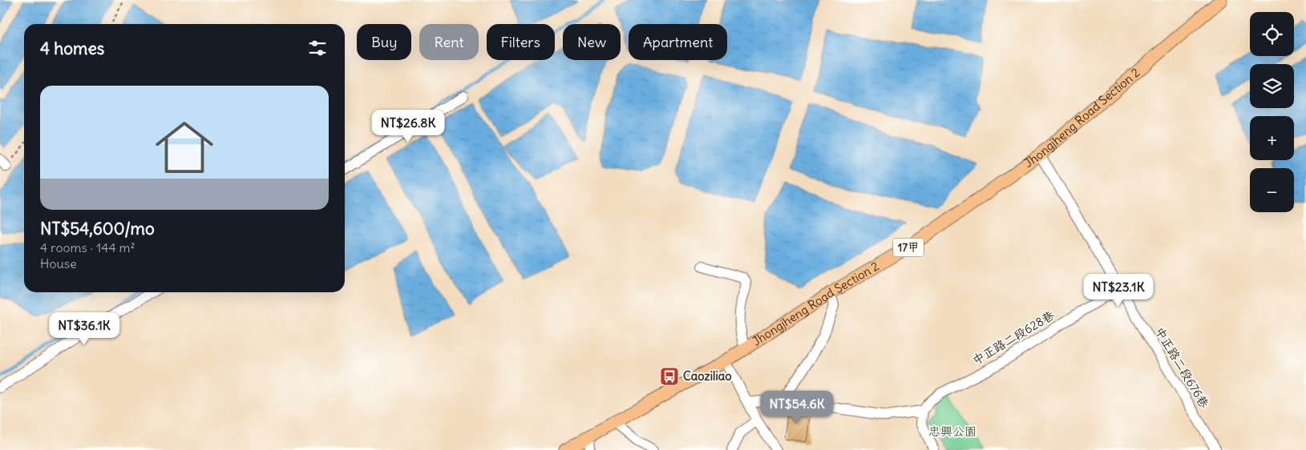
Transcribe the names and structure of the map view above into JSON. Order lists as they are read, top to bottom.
{
  "streets": {
    "main road": ["Jhongjheng Road Section 2", "17甲"],
    "street": ["中正路二段628巷", "中正路二段676巷"]
  },
  "crossings": [
    ["Jhongjheng Road Section 2", "中正路二段676巷"],
    ["中正路二段628巷", "中正路二段676巷"]
  ],
  "parks": ["忠興公園"],
  "places": {
    "bus stop": ["Caoziliao"]
  },
  "page": {
    "map_buttons": ["+", "−"],
    "chip": [
      "Buy",
      "Rent",
      "Filters",
      "New",
      "Apartment"
    ],
    "heading": "4 homes",
    "list": [
      {
        "name": "NT$54,600/mo",
        "note": "4 rooms · 144 m² · House"
      }
    ],
    "price": [
      "NT$26.8K",
      "NT$23.1K",
      "NT$36.1K",
      "NT$54.6K"
    ]
  }
}
